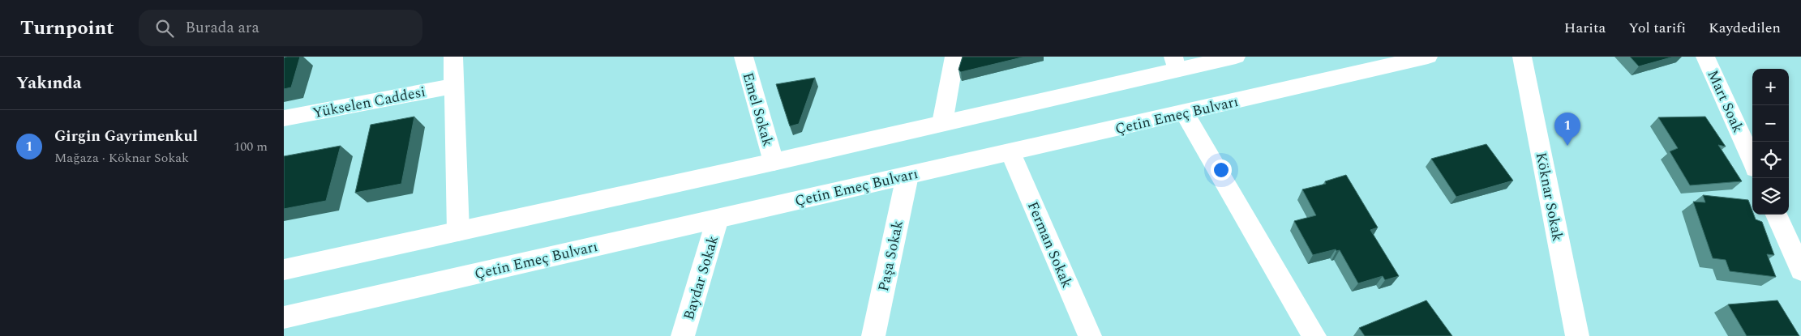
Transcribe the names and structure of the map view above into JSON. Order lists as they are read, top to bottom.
{
  "streets": {
    "main road": [
      "Mart Soak",
      "Yükselen Caddesi",
      "Emel Sokak",
      "Çetin Emeç Bulvarı",
      "Köknar Sokak",
      "Ferman Sokak",
      "Paşa Sokak",
      "Baydar Sokak"
    ]
  },
  "crossings": [
    ["Çetin Emeç Bulvarı", "Ferman Sokak"],
    ["Çetin Emeç Bulvarı", "Paşa Sokak"],
    ["Çetin Emeç Bulvarı", "Baydar Sokak"]
  ],
  "page": {
    "header": "Turnpoint",
    "search": "Burada ara",
    "nav": ["Harita", "Yol tarifi", "Kaydedilen"],
    "heading": "Yakında",
    "map_buttons": ["+", "−"],
    "list": [
      {
        "mark": "1",
        "name": "Girgin Gayrimenkul",
        "note": "Mağaza · Köknar Sokak",
        "value": "100 m"
      }
    ],
    "pins": "1"
  }
}
